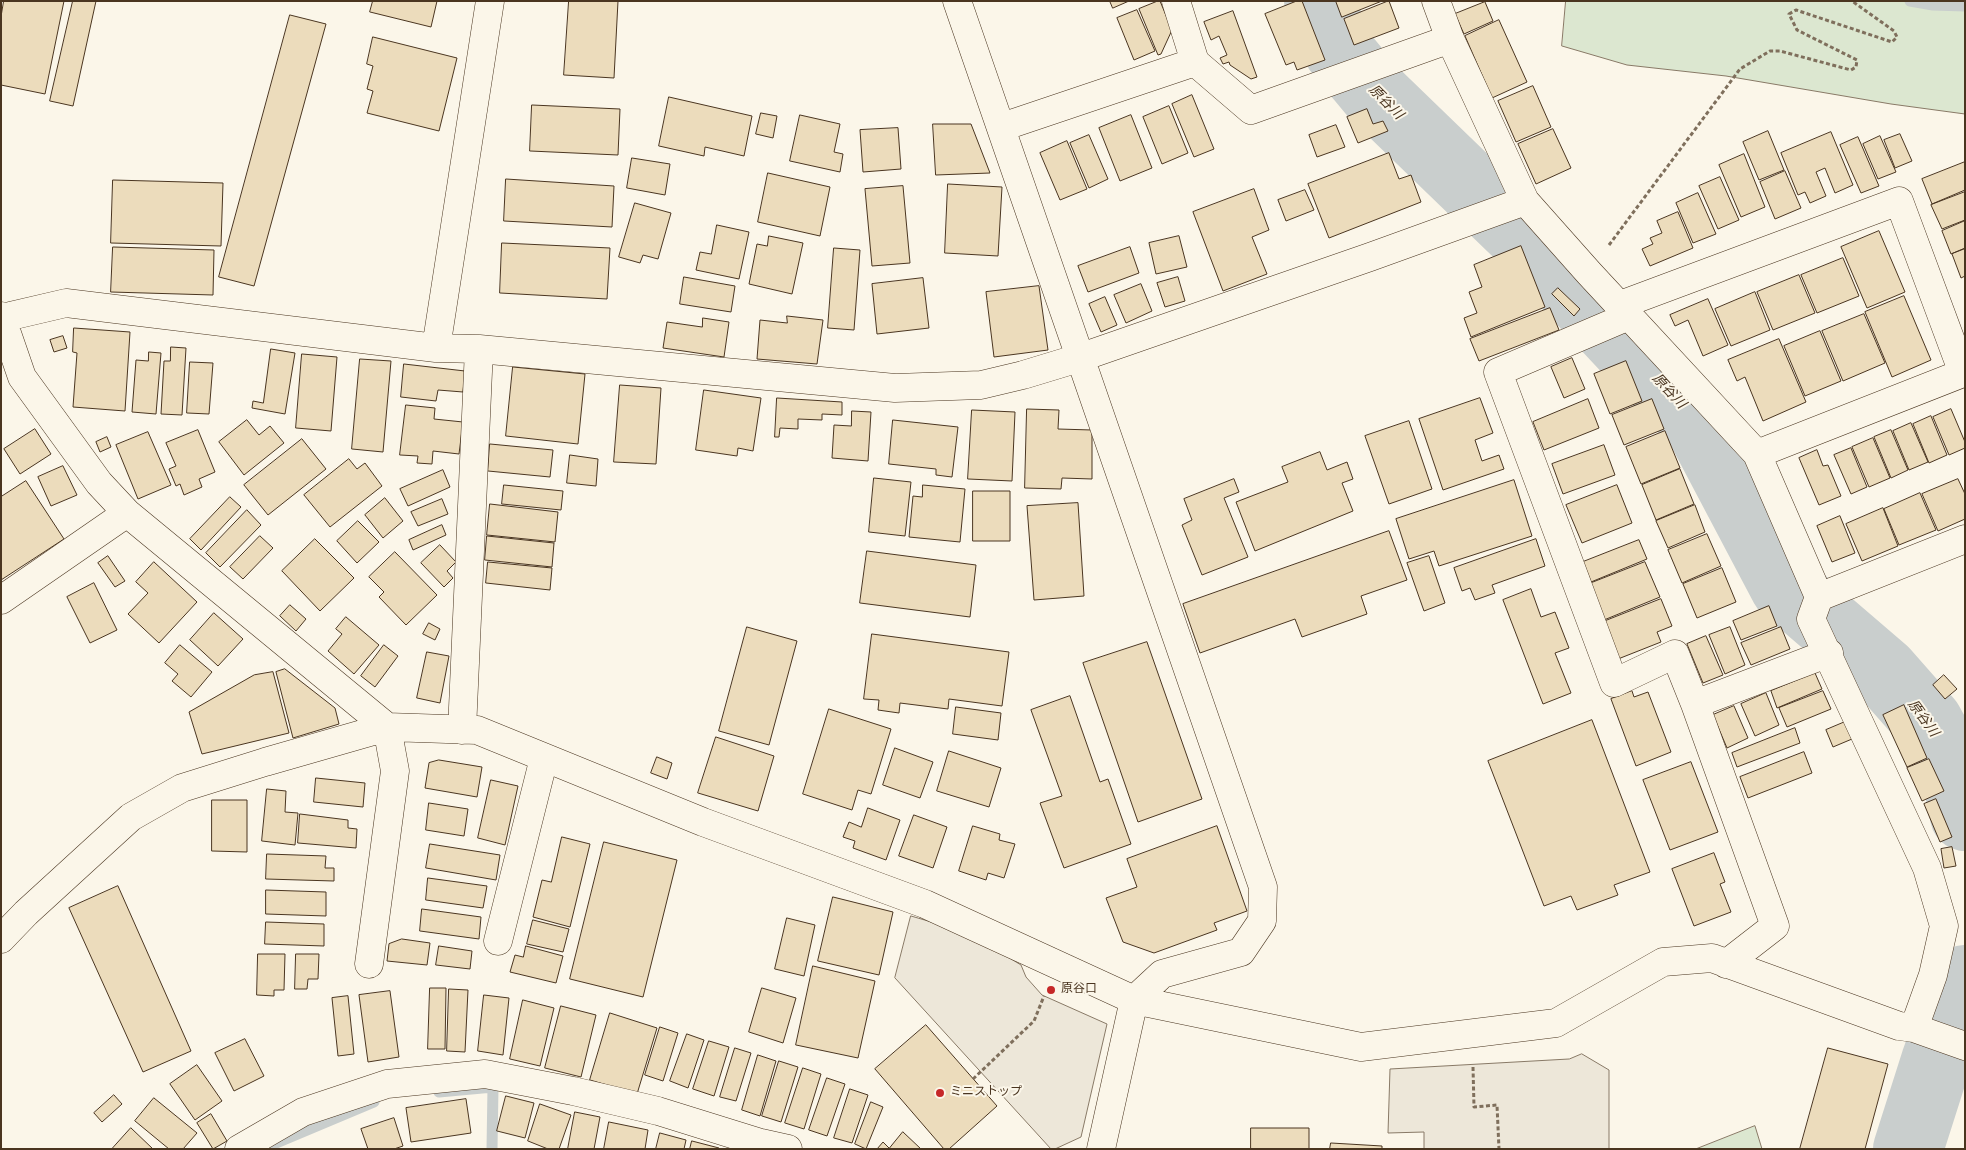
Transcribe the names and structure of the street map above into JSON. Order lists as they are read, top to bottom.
{
  "water": ["原谷川"],
  "places": ["原谷口", "ミニストップ"]
}
